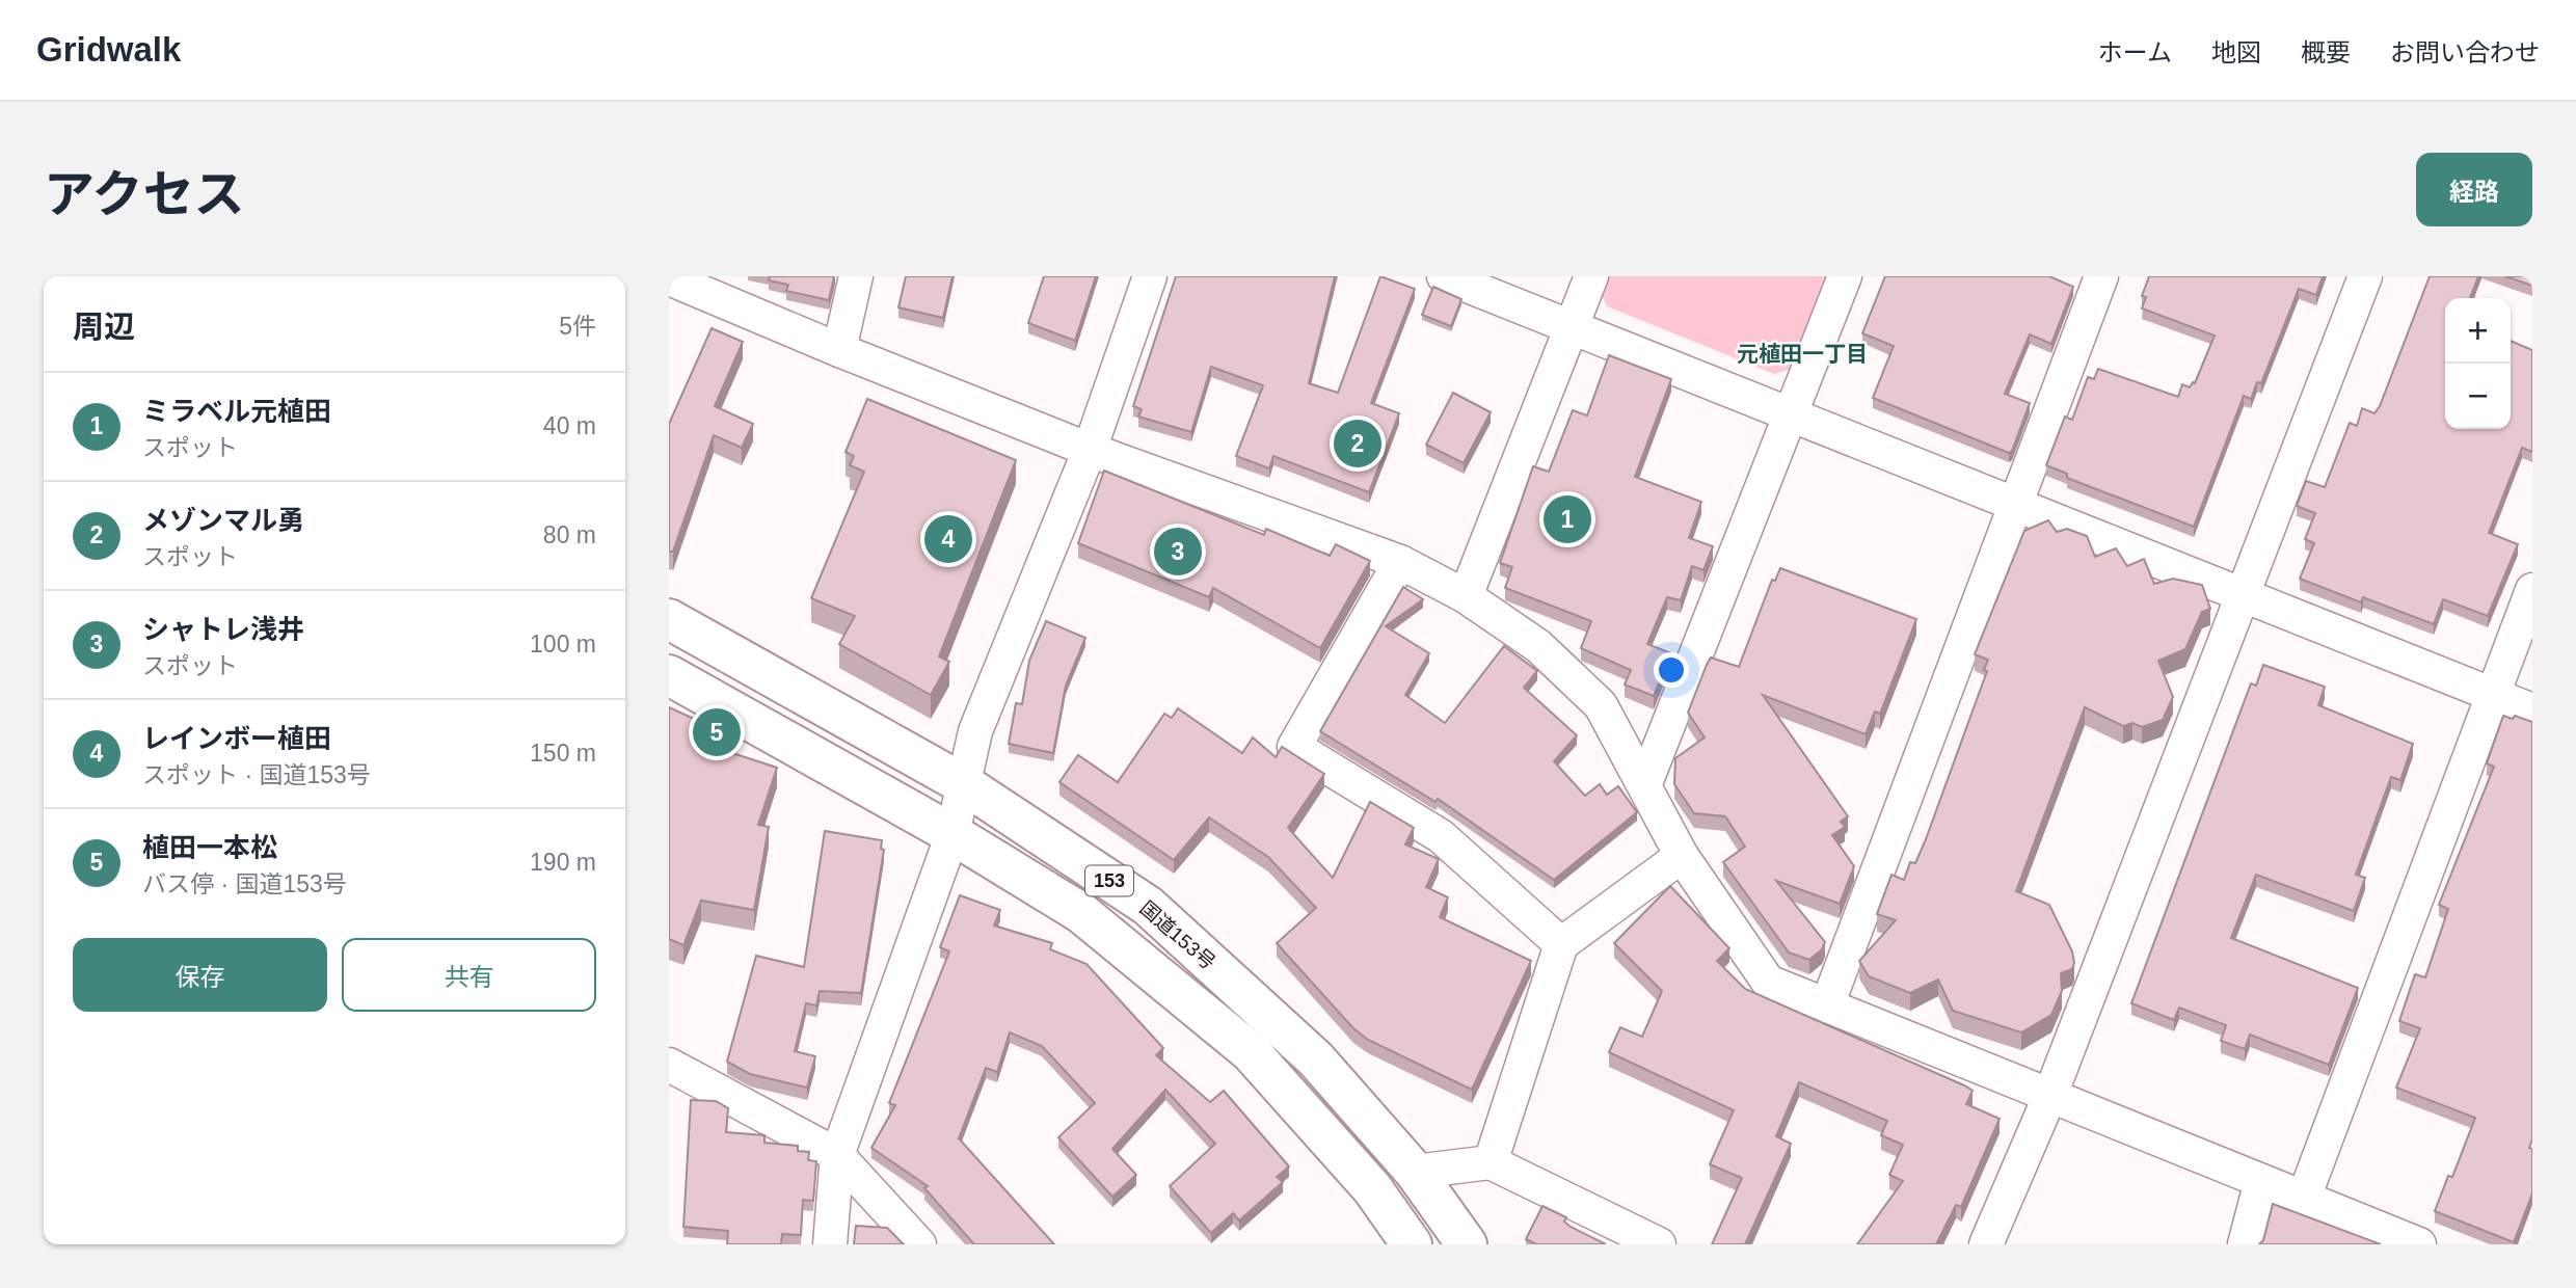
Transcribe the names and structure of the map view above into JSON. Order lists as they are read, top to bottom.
{
  "streets": {
    "highway": ["153", "国道153号"]
  },
  "districts": ["元植田一丁目"],
  "page": {
    "header": "Gridwalk",
    "nav": [
      "ホーム",
      "地図",
      "概要",
      "お問い合わせ"
    ],
    "title": "アクセス",
    "buttons": [
      "経路",
      ["保存", "共有"]
    ],
    "heading": ["周辺", "5件"],
    "map_buttons": ["+", "−"],
    "list": [
      {
        "mark": "1",
        "name": "ミラベル元植田",
        "note": "スポット",
        "value": "40 m"
      },
      {
        "mark": "2",
        "name": "メゾンマル勇",
        "note": "スポット",
        "value": "80 m"
      },
      {
        "mark": "3",
        "name": "シャトレ浅井",
        "note": "スポット",
        "value": "100 m"
      },
      {
        "mark": "4",
        "name": "レインボー植田",
        "note": "スポット · 国道153号",
        "value": "150 m"
      },
      {
        "mark": "5",
        "name": "植田一本松",
        "note": "バス停 · 国道153号",
        "value": "190 m"
      }
    ],
    "pins": [
      "2",
      "1",
      "4",
      "3",
      "5"
    ]
  }
}
